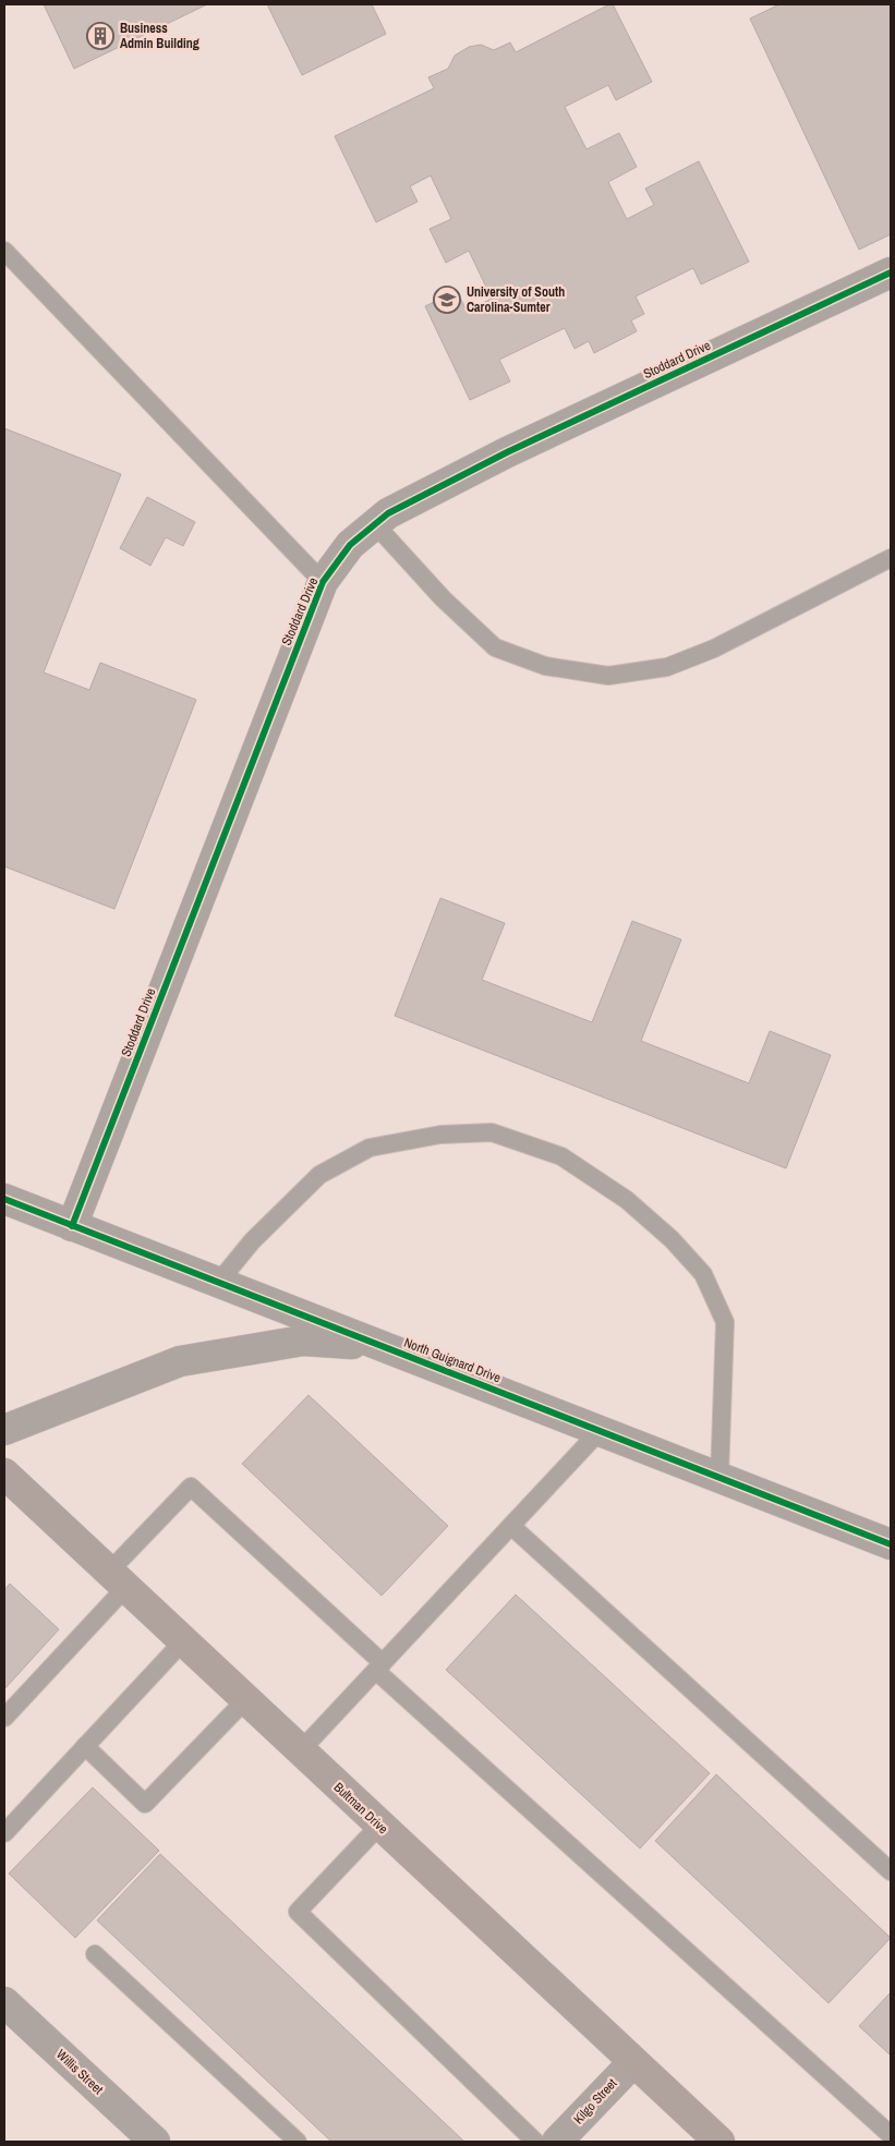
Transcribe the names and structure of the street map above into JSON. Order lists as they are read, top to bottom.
{
  "streets": {
    "highway": ["Bultman Drive"],
    "street": [
      "Stoddard Drive",
      "North Guignard Drive",
      "Willis Street",
      "Kilgo Street"
    ]
  },
  "crossings": [
    ["Stoddard Drive", "North Guignard Drive"],
    ["Bultman Drive", "Kilgo Street"]
  ],
  "places": {
    "building": ["Business Admin Building"],
    "school or university": ["University of South Carolina-Sumter"]
  }
}
